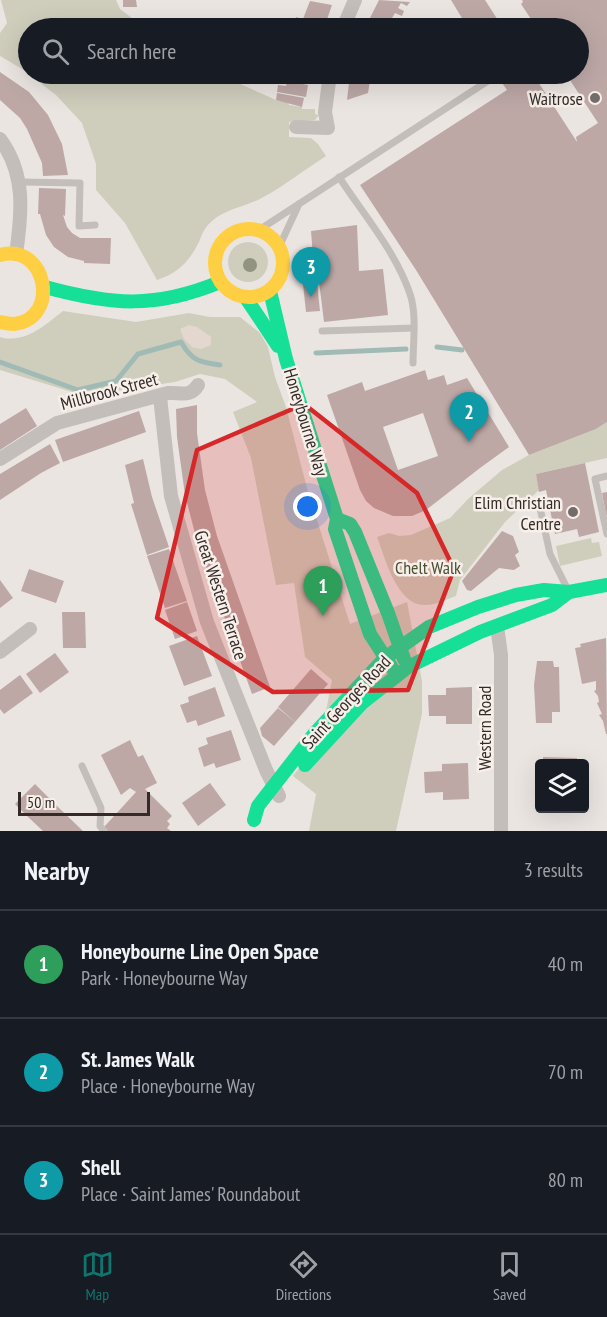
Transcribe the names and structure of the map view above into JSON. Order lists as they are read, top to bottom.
{
  "streets": {
    "street": [
      "Millbrook Street",
      "Honeybourne Way",
      "Great Western Terrace",
      "Saint Georges Road",
      "Western Road"
    ]
  },
  "crossings": [
    ["Millbrook Street", "Great Western Terrace"],
    ["Honeybourne Way", "Saint Georges Road"],
    ["Great Western Terrace", "Saint Georges Road"],
    ["Saint Georges Road", "Western Road"]
  ],
  "parks": ["Chelt Walk"],
  "places": ["Waitrose", "Elim Christian Centre"],
  "scale_bar": "50 m",
  "page": {
    "search": "Search here",
    "pins": ["3", "2", "1"],
    "scale": "50 m",
    "heading": ["Nearby", "3 results"],
    "list": [
      {
        "mark": "1",
        "name": "Honeybourne Line Open Space",
        "note": "Park · Honeybourne Way",
        "value": "40 m"
      },
      {
        "mark": "2",
        "name": "St. James Walk",
        "note": "Place · Honeybourne Way",
        "value": "70 m"
      },
      {
        "mark": "3",
        "name": "Shell",
        "note": "Place · Saint James' Roundabout",
        "value": "80 m"
      }
    ],
    "nav": ["Map", "Directions", "Saved"]
  }
}
